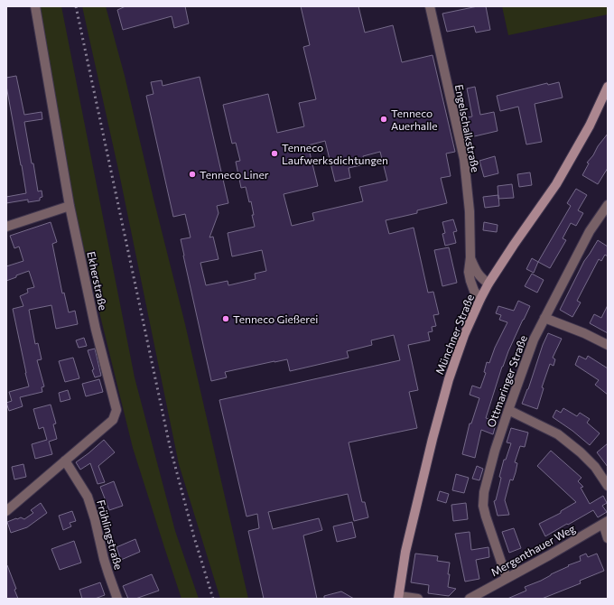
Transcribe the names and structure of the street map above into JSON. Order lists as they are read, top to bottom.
{
  "streets": {
    "main road": ["Münchner Straße"],
    "street": [
      "Engelschalkstraße",
      "Ekherstraße",
      "Ottmaringer Straße",
      "Frühlingstraße",
      "Mergenthauer Weg"
    ]
  },
  "crossings": [
    ["Engelschalkstraße", "Münchner Straße"],
    ["Ekherstraße", "Frühlingstraße"],
    ["Ottmaringer Straße", "Mergenthauer Weg"]
  ],
  "places": [
    "Tenneco Auerhalle",
    "Tenneco Laufwerksdichtungen",
    "Tenneco Liner",
    "Tenneco Gießerei"
  ]
}
